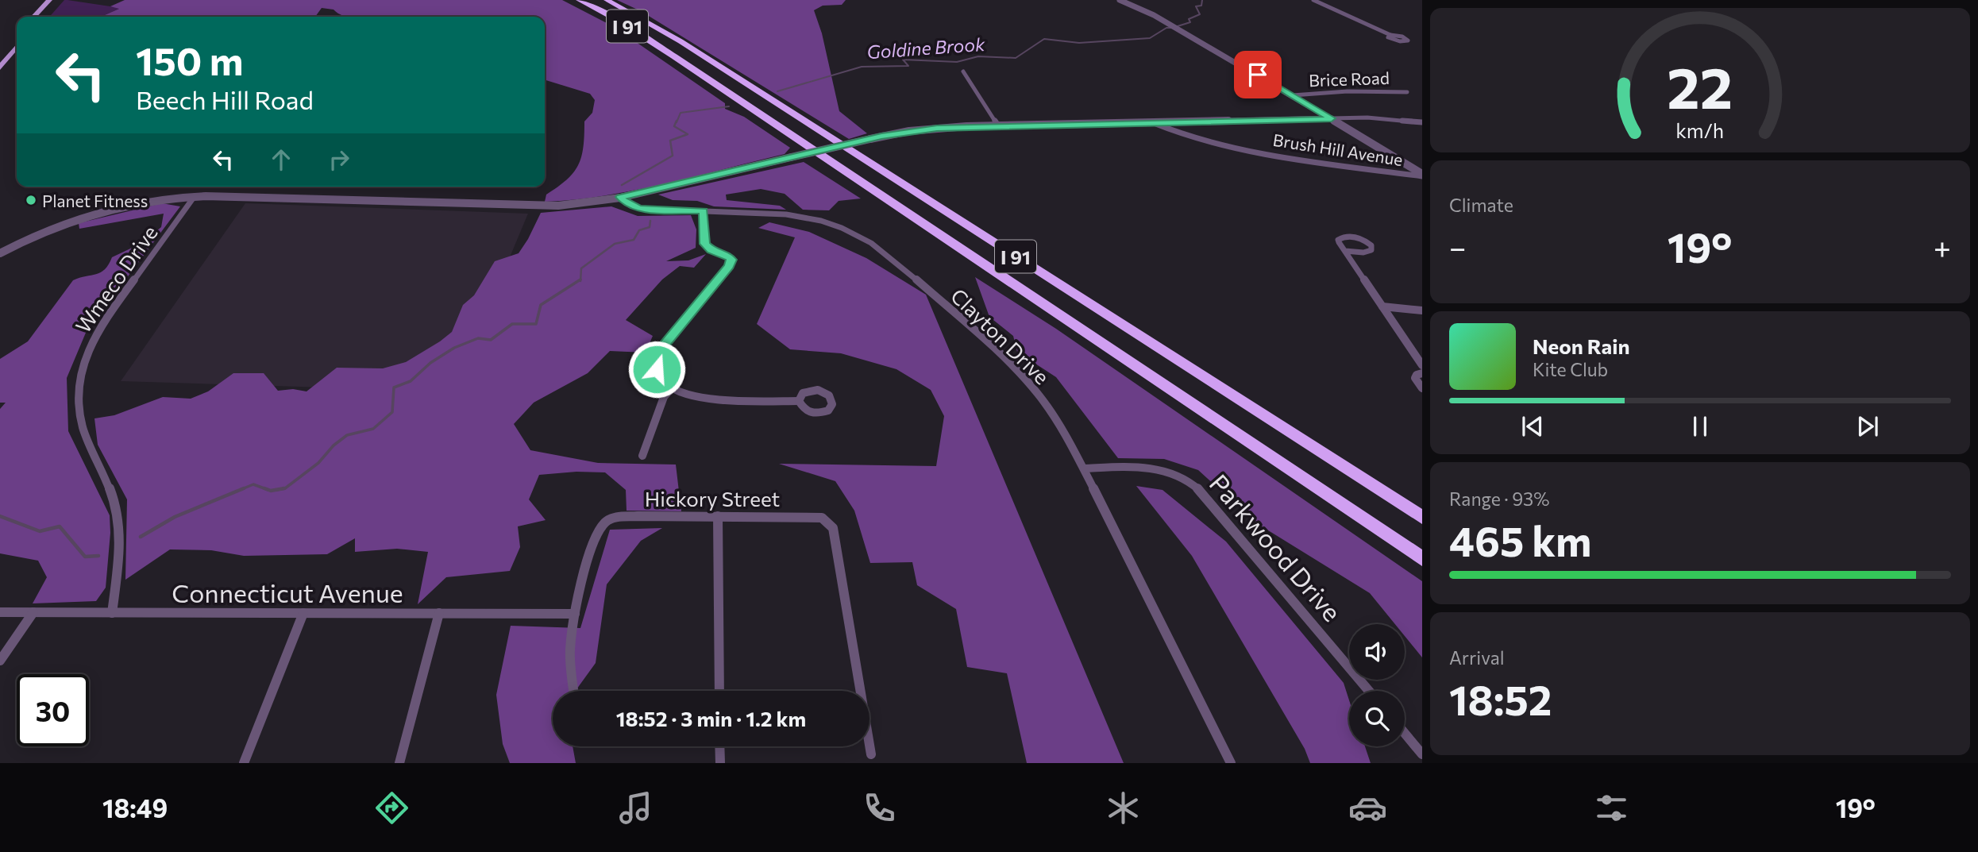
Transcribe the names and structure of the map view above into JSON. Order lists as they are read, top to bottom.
{
  "streets": {
    "highway": ["I 91"],
    "street": [
      "Brice Road",
      "Brush Hill Avenue",
      "Wmeco Drive",
      "Clayton Drive",
      "Hickory Street",
      "Parkwood Drive",
      "Connecticut Avenue"
    ]
  },
  "crossings": [
    ["Brush Hill Avenue", "Wmeco Drive"],
    ["Brush Hill Avenue", "Clayton Drive"],
    ["Wmeco Drive", "Connecticut Avenue"],
    ["Clayton Drive", "Parkwood Drive"],
    ["Hickory Street", "Connecticut Avenue"]
  ],
  "water": ["Goldine Brook"],
  "places": ["Planet Fitness"],
  "page": {
    "turn": ["150 m", "Beech Hill Road"],
    "tile": [
      "Climate",
      ["Range · 93%", "465 km"],
      ["Arrival", "18:52"]
    ],
    "heat": ["−", "19°", "+"],
    "song": ["Neon Rain", "Kite Club"],
    "limit": "30",
    "trip": "18:52 · 3 min · 1.2 km",
    "tabs": ["18:49", "19°"],
    "gauge": ["22", "km/h"]
  }
}
